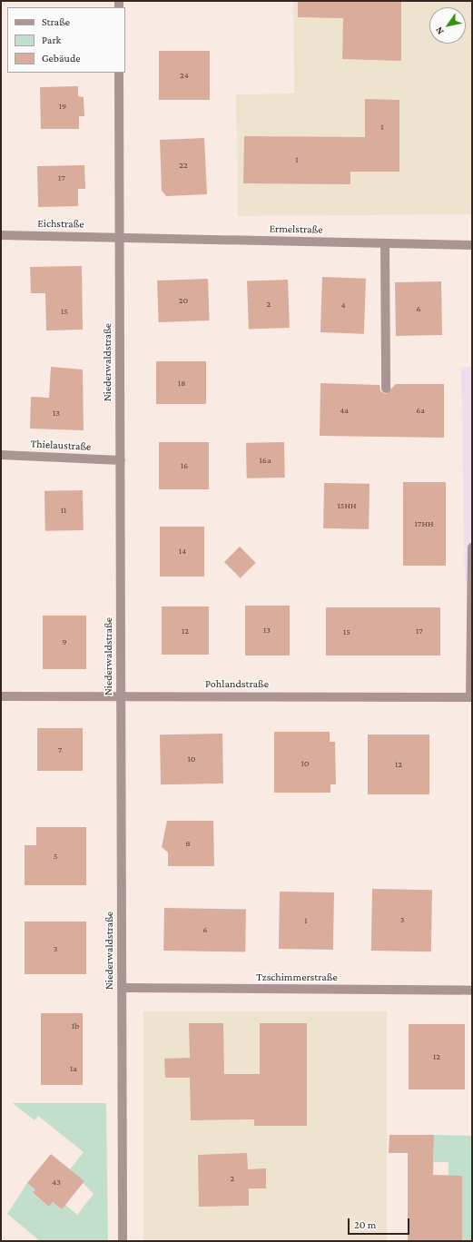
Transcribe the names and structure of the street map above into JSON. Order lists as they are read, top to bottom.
{
  "streets": {
    "street": [
      "Eichstraße",
      "Ermelstraße",
      "Niederwaldstraße",
      "Thielaustraße",
      "Pohlandstraße",
      "Tzschimmerstraße"
    ]
  },
  "crossings": [
    ["Eichstraße", "Ermelstraße"],
    ["Eichstraße", "Niederwaldstraße"],
    ["Ermelstraße", "Niederwaldstraße"],
    ["Niederwaldstraße", "Thielaustraße"],
    ["Niederwaldstraße", "Pohlandstraße"],
    ["Niederwaldstraße", "Tzschimmerstraße"]
  ],
  "house_numbers": [
    "24",
    "19",
    "1",
    "1",
    "22",
    "17",
    "20",
    "2",
    "4",
    "6",
    "15",
    "18",
    "4a",
    "6a",
    "13",
    "16a",
    "16",
    "15HH",
    "11",
    "17HH",
    "14",
    "13",
    "12",
    "17",
    "15",
    "9",
    "7",
    "10",
    "10",
    "12",
    "8",
    "5",
    "3",
    "1",
    "6",
    "3",
    "1b",
    "12",
    "1a",
    "2",
    "43"
  ],
  "legend": ["Straße", "Park", "Gebäude"],
  "scale_bar": "20 m",
  "north": "bottom left"
}
